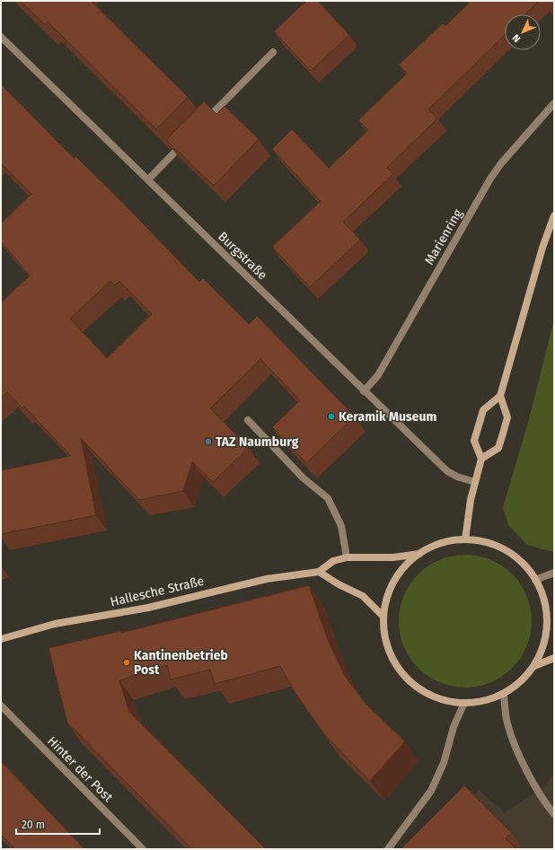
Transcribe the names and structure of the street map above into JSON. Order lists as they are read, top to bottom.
{
  "streets": {
    "main road": ["Hallesche Straße"],
    "street": ["Marienring", "Burgstraße", "Hinter der Post"]
  },
  "crossings": [
    ["Marienring", "Burgstraße"]
  ],
  "places": ["Keramik Museum", "TAZ Naumburg", "Kantinenbetrieb Post"],
  "scale_bar": "20 m",
  "north": "bottom left"
}
